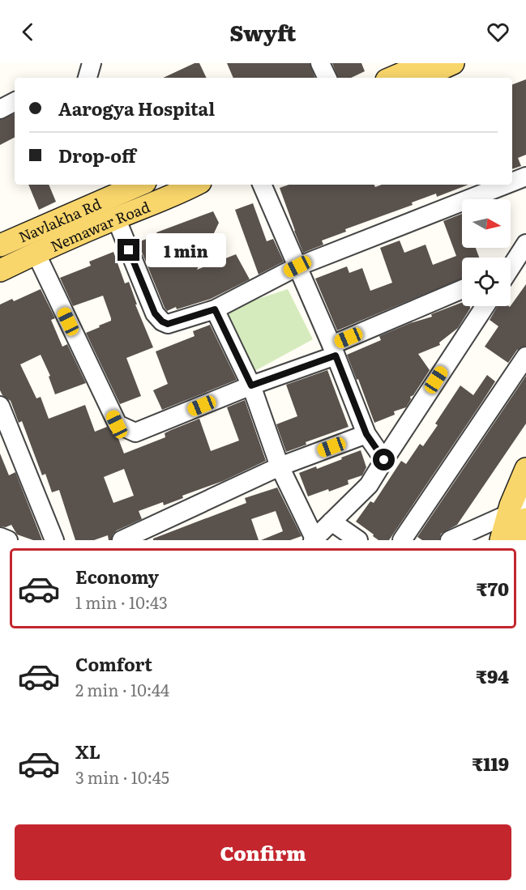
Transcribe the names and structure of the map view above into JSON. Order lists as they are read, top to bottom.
{
  "streets": {
    "main road": ["Navlakha Rd", "Nemawar Road"]
  },
  "north": "right",
  "page": {
    "header": "Swyft",
    "banner": ["Aarogya Hospital", "Drop-off"],
    "bubble": "1 min",
    "list": [
      {
        "name": "Economy",
        "note": "1 min · 10:43",
        "value": "₹70"
      },
      {
        "name": "Comfort",
        "note": "2 min · 10:44",
        "value": "₹94"
      },
      {
        "name": "XL",
        "note": "3 min · 10:45",
        "value": "₹119"
      }
    ],
    "buttons": "Confirm"
  }
}
